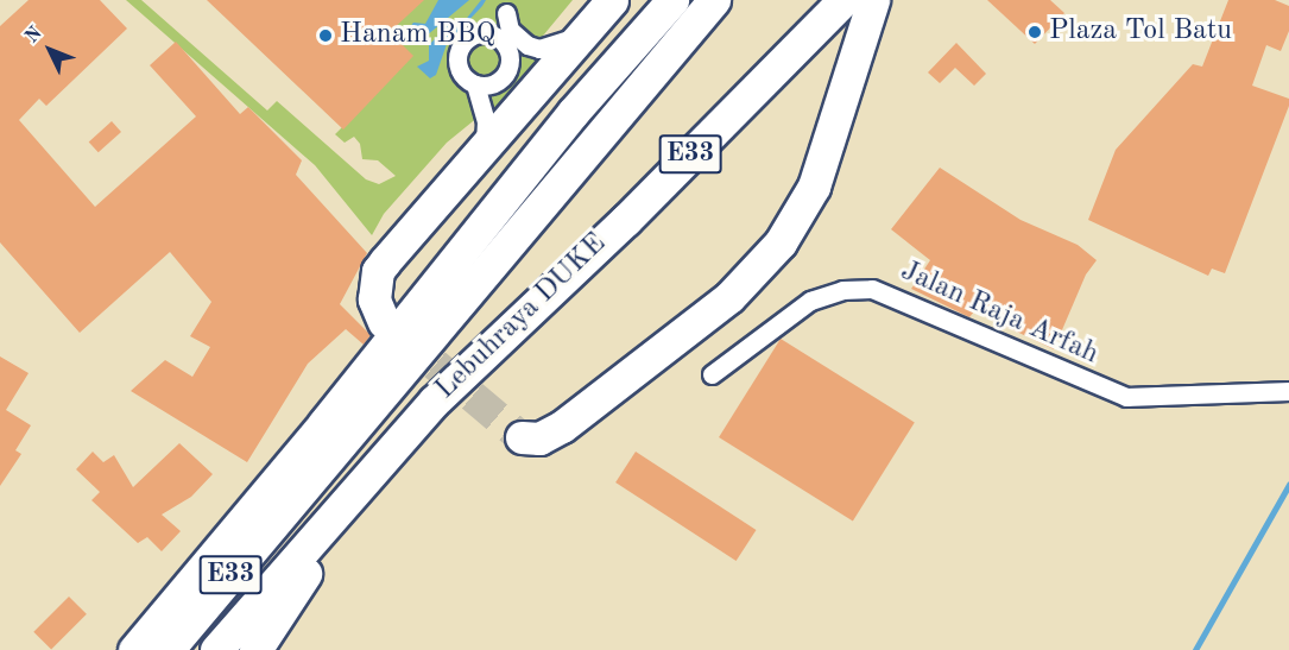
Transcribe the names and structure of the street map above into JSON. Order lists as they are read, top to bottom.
{
  "streets": {
    "highway": ["E33", "Lebuhraya DUKE"],
    "street": ["Jalan Raja Arfah"]
  },
  "places": ["Plaza Tol Batu", "Hanam BBQ"],
  "north": "top left"
}
